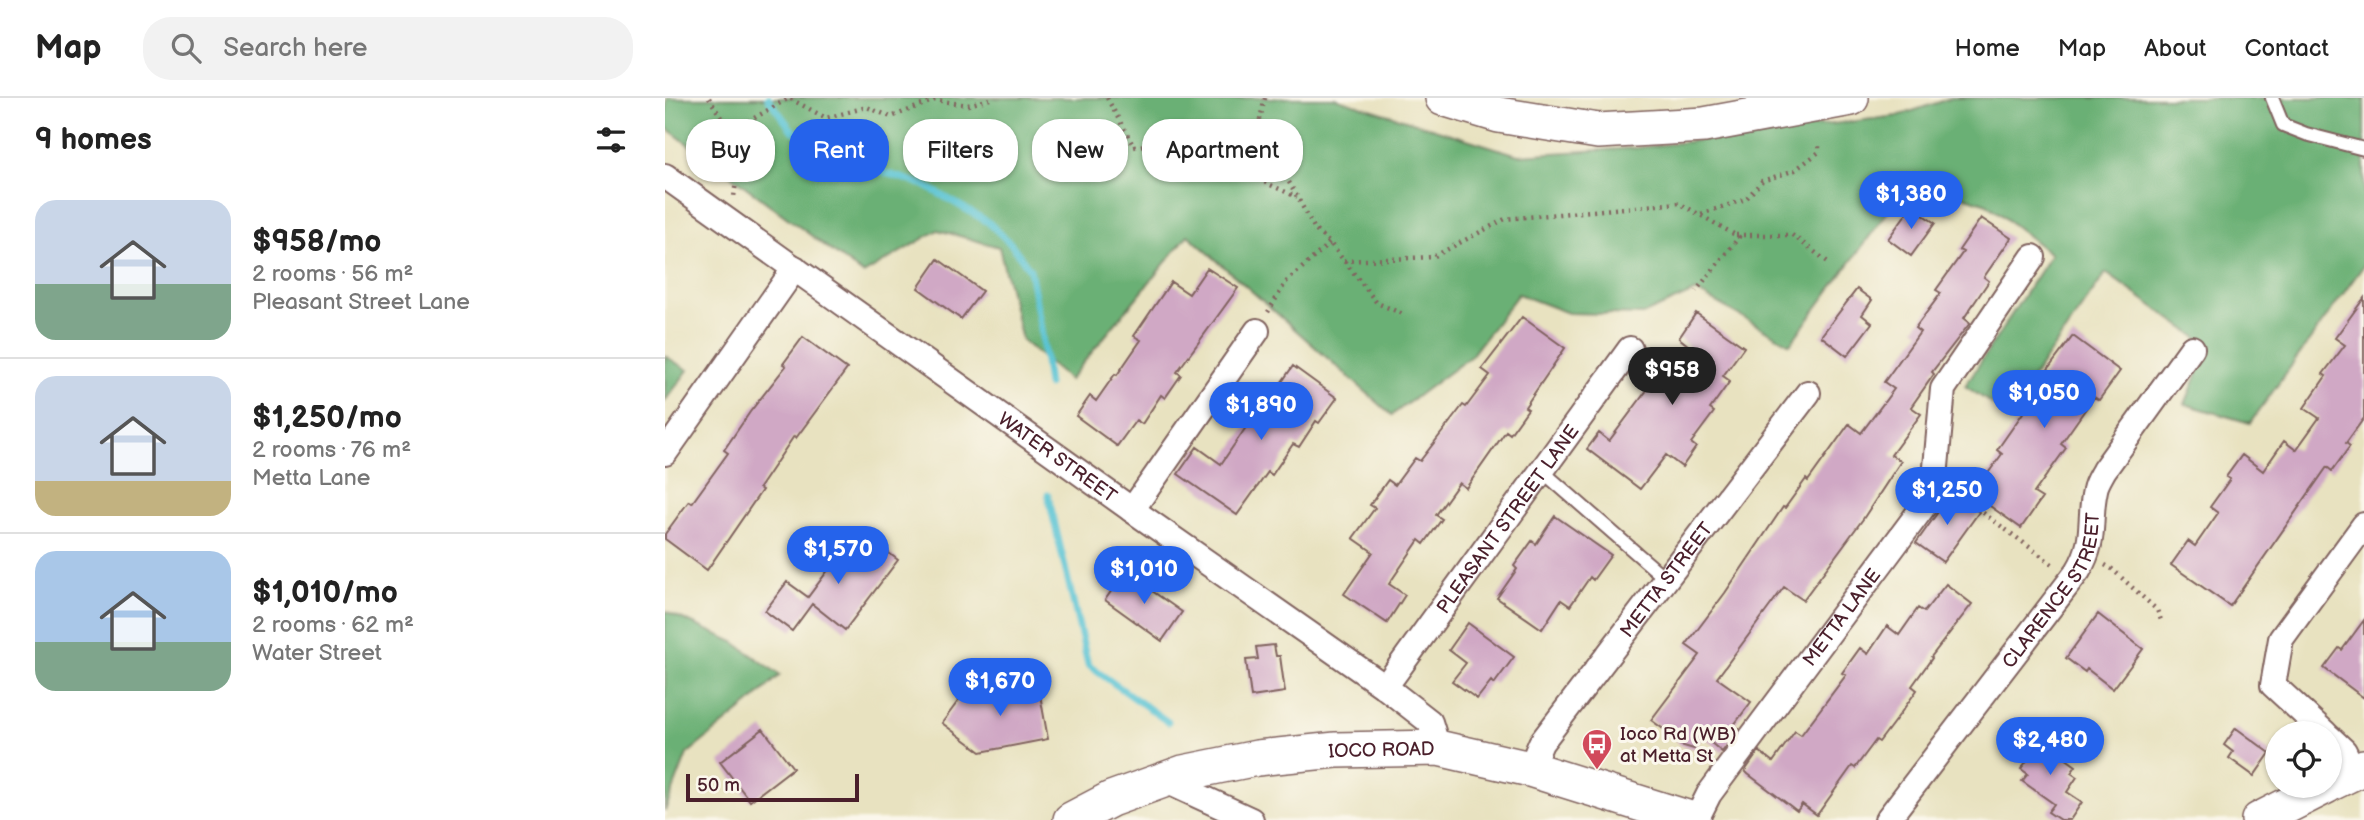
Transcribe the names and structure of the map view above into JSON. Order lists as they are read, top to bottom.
{
  "streets": {
    "main road": ["IOCO ROAD"],
    "street": [
      "WATER STREET",
      "PLEASANT STREET LANE",
      "METTA STREET",
      "CLARENCE STREET",
      "METTA LANE"
    ]
  },
  "crossings": [
    ["WATER STREET", "PLEASANT STREET LANE"],
    ["WATER STREET", "IOCO ROAD"],
    ["METTA STREET", "IOCO ROAD"],
    ["METTA LANE", "IOCO ROAD"]
  ],
  "places": {
    "bus stop": ["Ioco Rd (WB) at Metta St"]
  },
  "scale_bar": "50 m",
  "page": {
    "header": "Map",
    "search": "Search here",
    "nav": [
      "Home",
      "Map",
      "About",
      "Contact"
    ],
    "heading": "9 homes",
    "chip": [
      "Buy",
      "Rent",
      "Filters",
      "New",
      "Apartment"
    ],
    "price": [
      "$1,380",
      "$958",
      "$1,050",
      "$1,890",
      "$1,250",
      "$1,570",
      "$1,010",
      "$1,670",
      "$2,480"
    ],
    "list": [
      {
        "name": "$958/mo",
        "note": "2 rooms · 56 m² · Pleasant Street Lane"
      },
      {
        "name": "$1,250/mo",
        "note": "2 rooms · 76 m² · Metta Lane"
      },
      {
        "name": "$1,010/mo",
        "note": "2 rooms · 62 m² · Water Street"
      }
    ],
    "scale": "50 m"
  }
}
